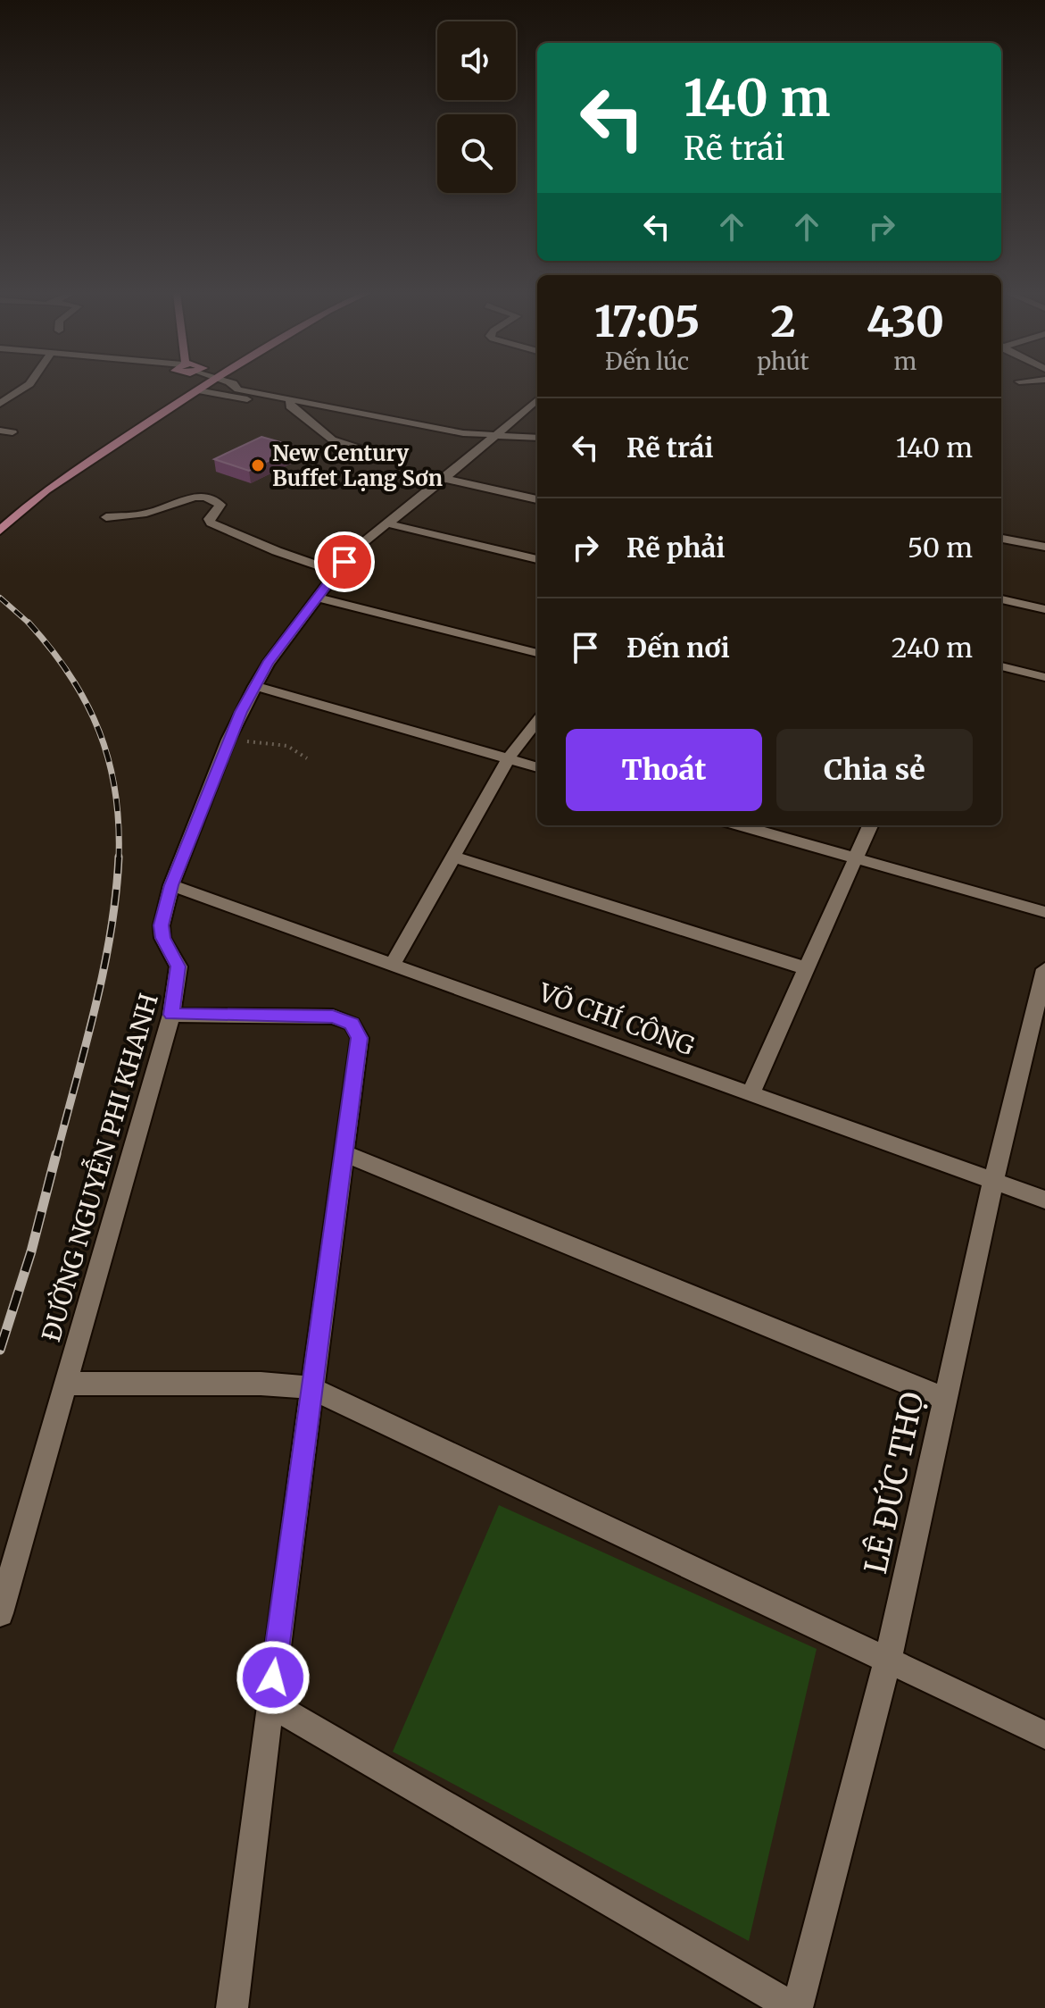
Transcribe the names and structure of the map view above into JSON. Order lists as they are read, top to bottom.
{
  "streets": {
    "street": ["VÕ CHÍ CÔNG", "ĐƯỜNG NGUYỄN PHI KHANH", "LÊ ĐỨC THỌ"]
  },
  "crossings": [
    ["VÕ CHÍ CÔNG", "ĐƯỜNG NGUYỄN PHI KHANH"],
    ["VÕ CHÍ CÔNG", "LÊ ĐỨC THỌ"]
  ],
  "places": ["New Century Buffet Lạng Sơn"],
  "page": {
    "turn": ["140 m", "Rẽ trái"],
    "eta": [
      "17:05",
      "Đến lúc",
      "2",
      "phút",
      "430",
      "m"
    ],
    "list": [
      {
        "name": "Rẽ trái",
        "value": "140 m"
      },
      {
        "name": "Rẽ phải",
        "value": "50 m"
      },
      {
        "name": "Đến nơi",
        "value": "240 m"
      }
    ],
    "buttons": ["Thoát", "Chia sẻ"]
  }
}
